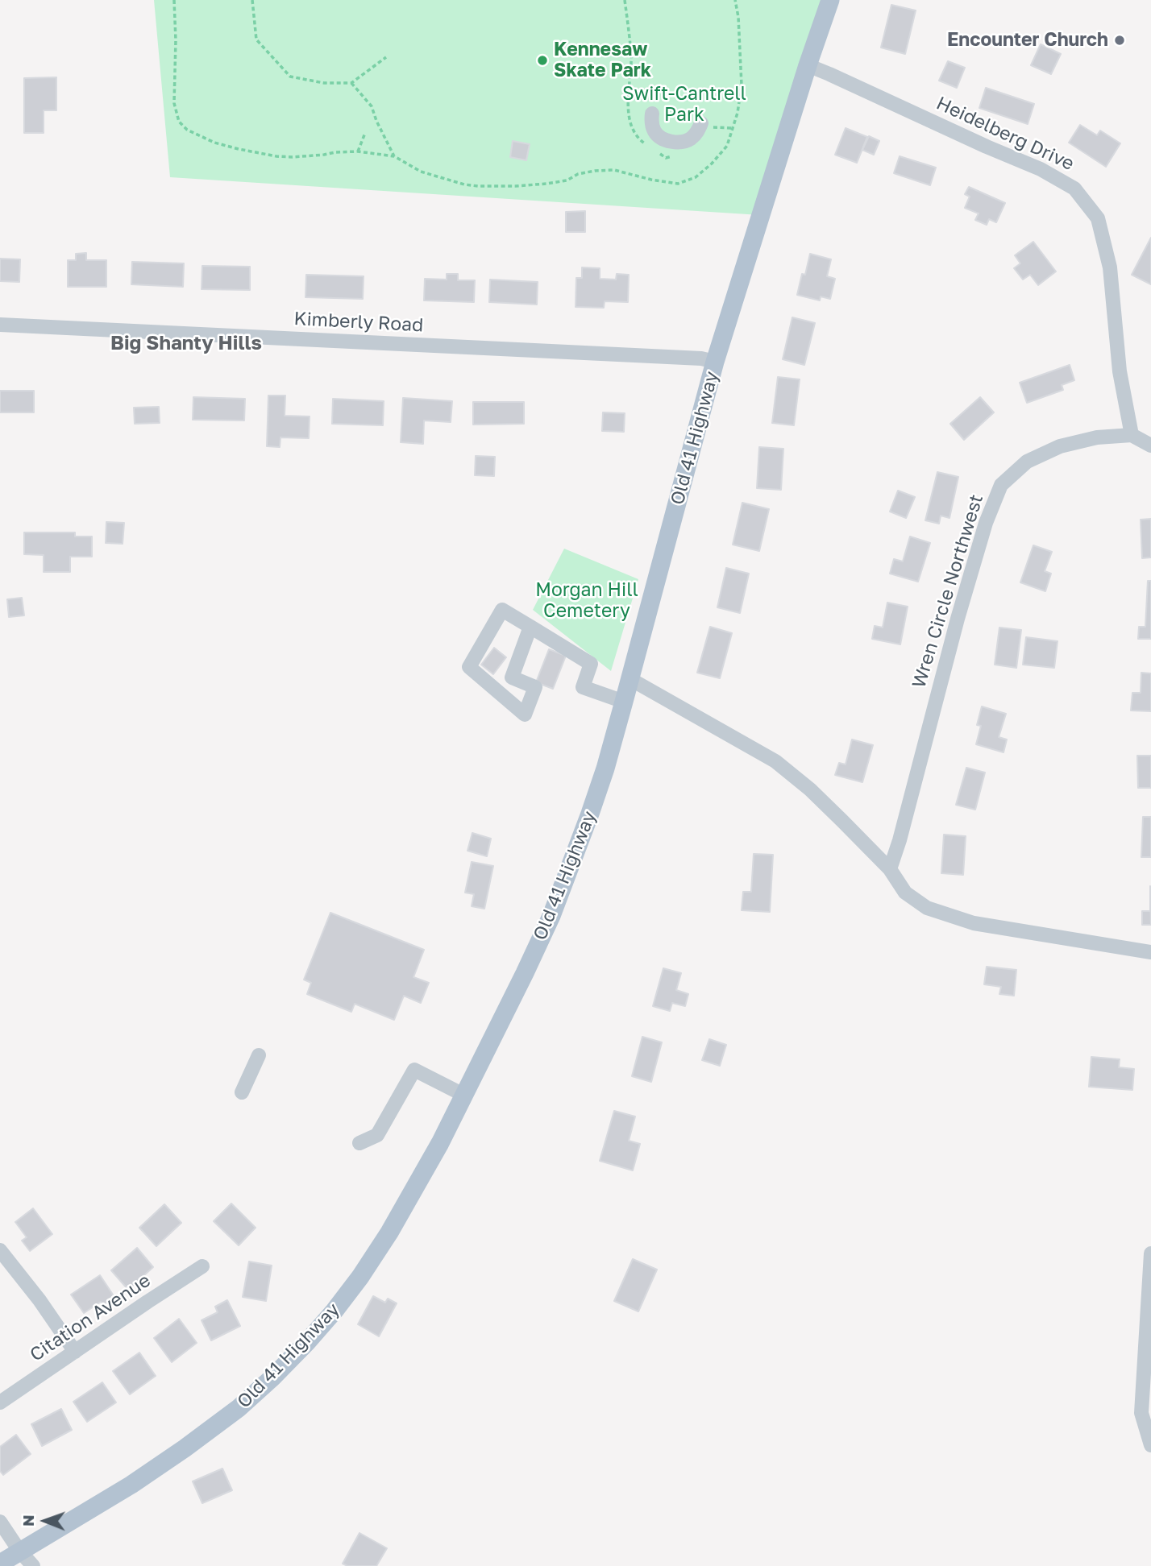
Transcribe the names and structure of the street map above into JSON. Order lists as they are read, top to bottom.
{
  "streets": {
    "main road": ["Old 41 Highway"],
    "street": [
      "Heidelberg Drive",
      "Kimberly Road",
      "Wren Circle Northwest",
      "Citation Avenue"
    ]
  },
  "crossings": [
    ["Heidelberg Drive", "Old 41 Highway"],
    ["Heidelberg Drive", "Wren Circle Northwest"],
    ["Kimberly Road", "Old 41 Highway"]
  ],
  "districts": ["Big Shanty Hills"],
  "parks": ["Swift-Cantrell Park", "Morgan Hill Cemetery"],
  "places": ["Encounter Church", "Kennesaw Skate Park"],
  "north": "left"
}
